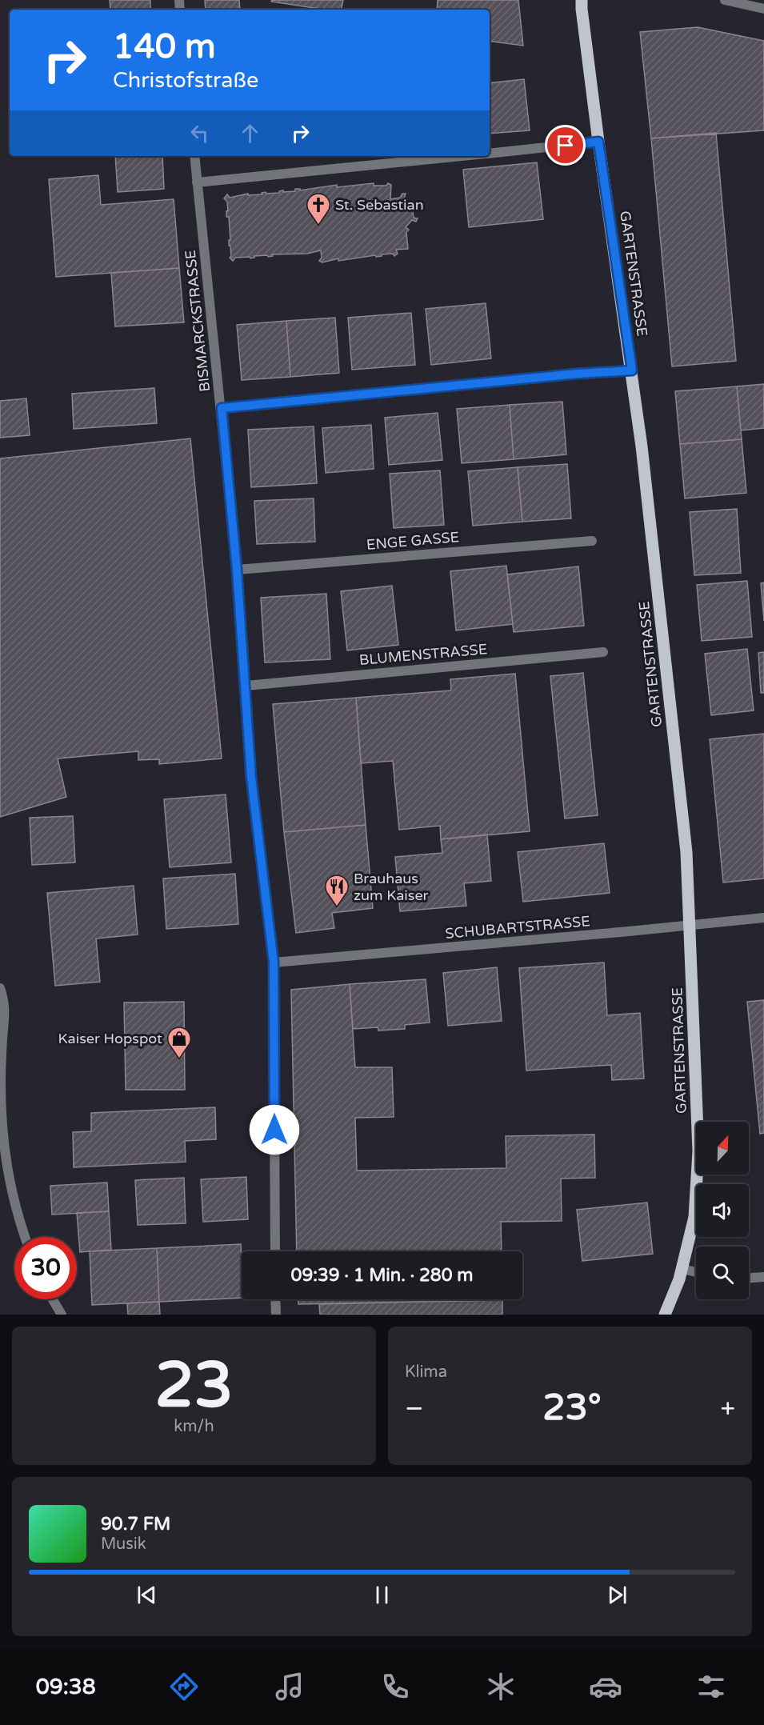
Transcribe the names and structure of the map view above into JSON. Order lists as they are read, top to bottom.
{
  "streets": {
    "main road": ["GARTENSTRASSE"],
    "street": [
      "BISMARCKSTRASSE",
      "ENGE GASSE",
      "BLUMENSTRASSE",
      "SCHUBARTSTRASSE"
    ]
  },
  "crossings": [
    ["GARTENSTRASSE", "SCHUBARTSTRASSE"],
    ["BISMARCKSTRASSE", "ENGE GASSE"],
    ["BISMARCKSTRASSE", "BLUMENSTRASSE"],
    ["BISMARCKSTRASSE", "SCHUBARTSTRASSE"]
  ],
  "places": {
    "church": ["St. Sebastian"],
    "restaurant": ["Brauhaus zum Kaiser"],
    "shop": ["Kaiser Hopspot"]
  },
  "north": "top",
  "page": {
    "turn": ["140 m", "Christofstraße"],
    "limit": "30",
    "trip": "09:39 · 1 Min. · 280 m",
    "tile": [
      ["23", "km/h"],
      "Klima"
    ],
    "heat": ["−", "23°", "+"],
    "song": ["90.7 FM", "Musik"],
    "tabs": "09:38"
  }
}
